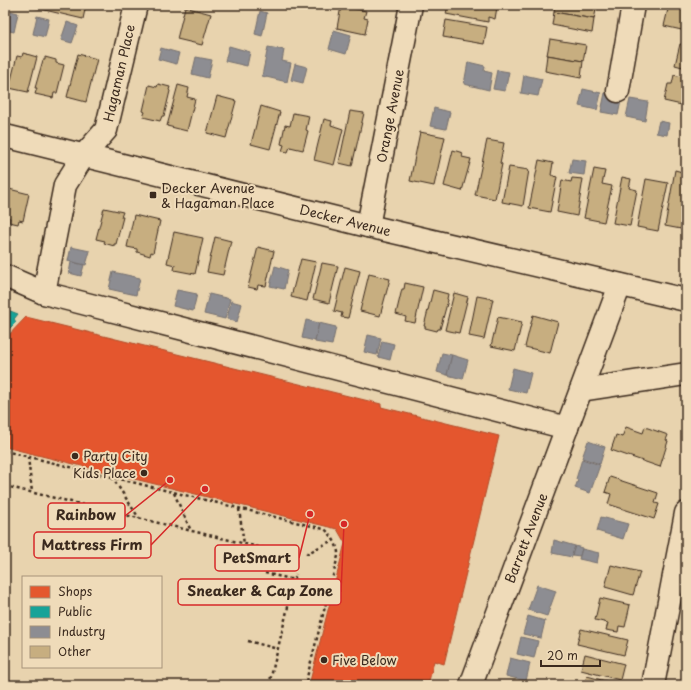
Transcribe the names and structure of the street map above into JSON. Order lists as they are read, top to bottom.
{
  "streets": {
    "street": [
      "Hagaman Place",
      "Orange Avenue",
      "Decker Avenue",
      "Barrett Avenue"
    ]
  },
  "crossings": [
    ["Hagaman Place", "Decker Avenue"],
    ["Orange Avenue", "Decker Avenue"],
    ["Decker Avenue", "Barrett Avenue"]
  ],
  "places": {
    "transit": ["Decker Avenue & Hagaman Place"],
    "other": [
      "Party City",
      "Kids Place",
      "Rainbow",
      "Mattress Firm",
      "PetSmart",
      "Sneaker & Cap Zone",
      "Five Below"
    ]
  },
  "legend": [
    "Shops",
    "Public",
    "Industry",
    "Other"
  ],
  "scale_bar": "20 m"
}
